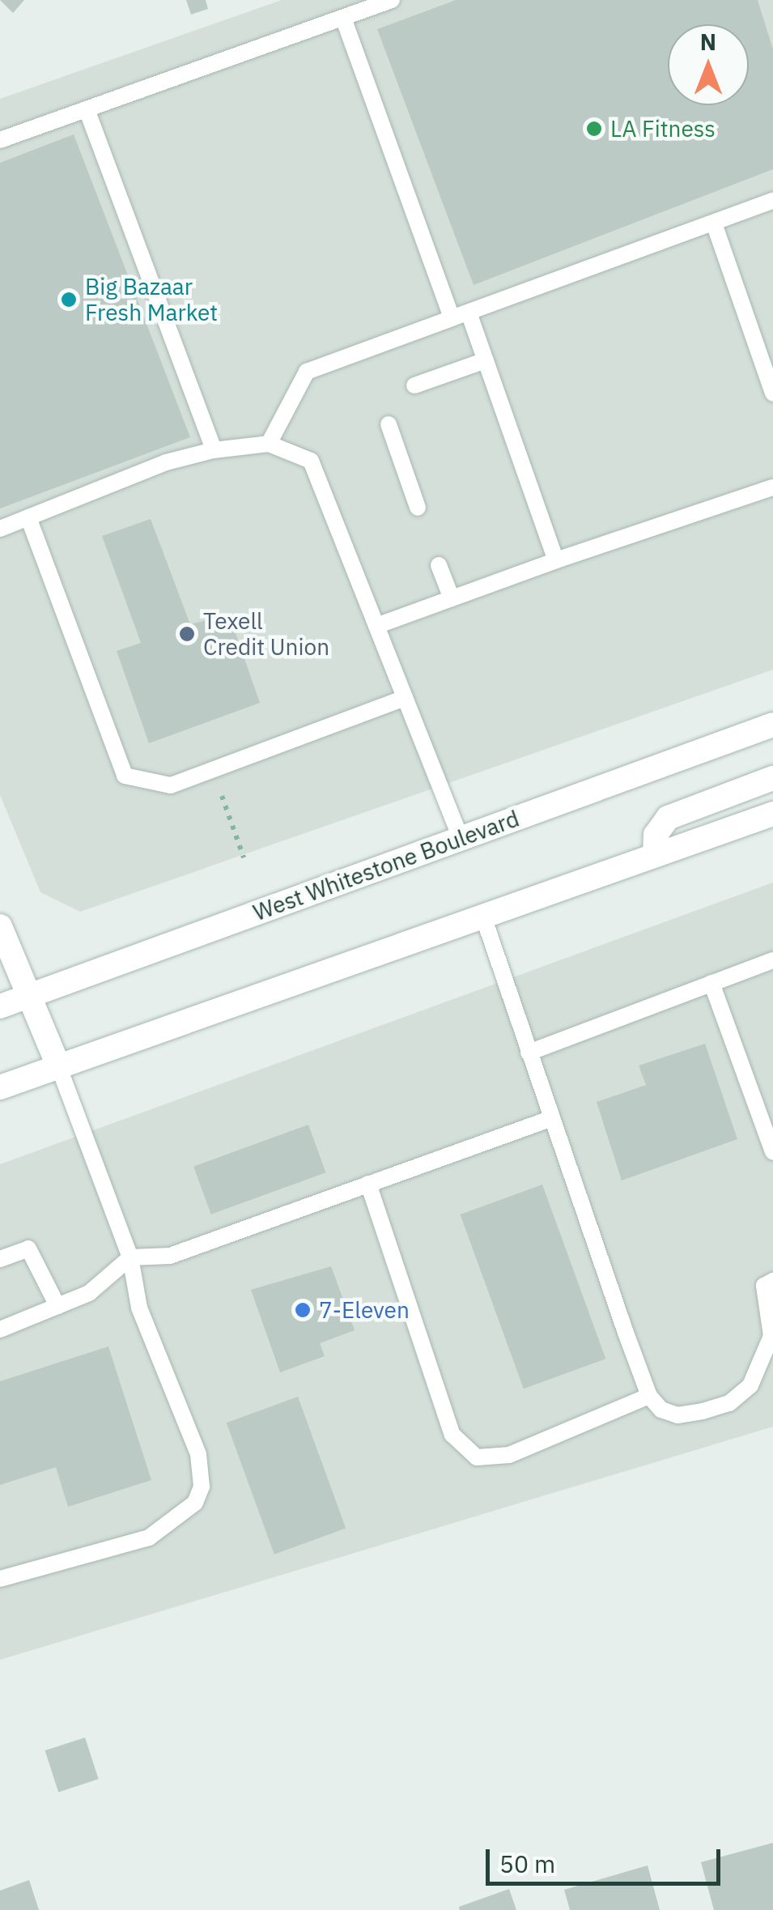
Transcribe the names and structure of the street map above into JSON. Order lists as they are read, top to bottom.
{
  "streets": {
    "main road": ["West Whitestone Boulevard"]
  },
  "places": [
    "LA Fitness",
    "Big Bazaar Fresh Market",
    "Texell Credit Union",
    "7-Eleven"
  ],
  "scale_bar": "50 m",
  "north": "top"
}
